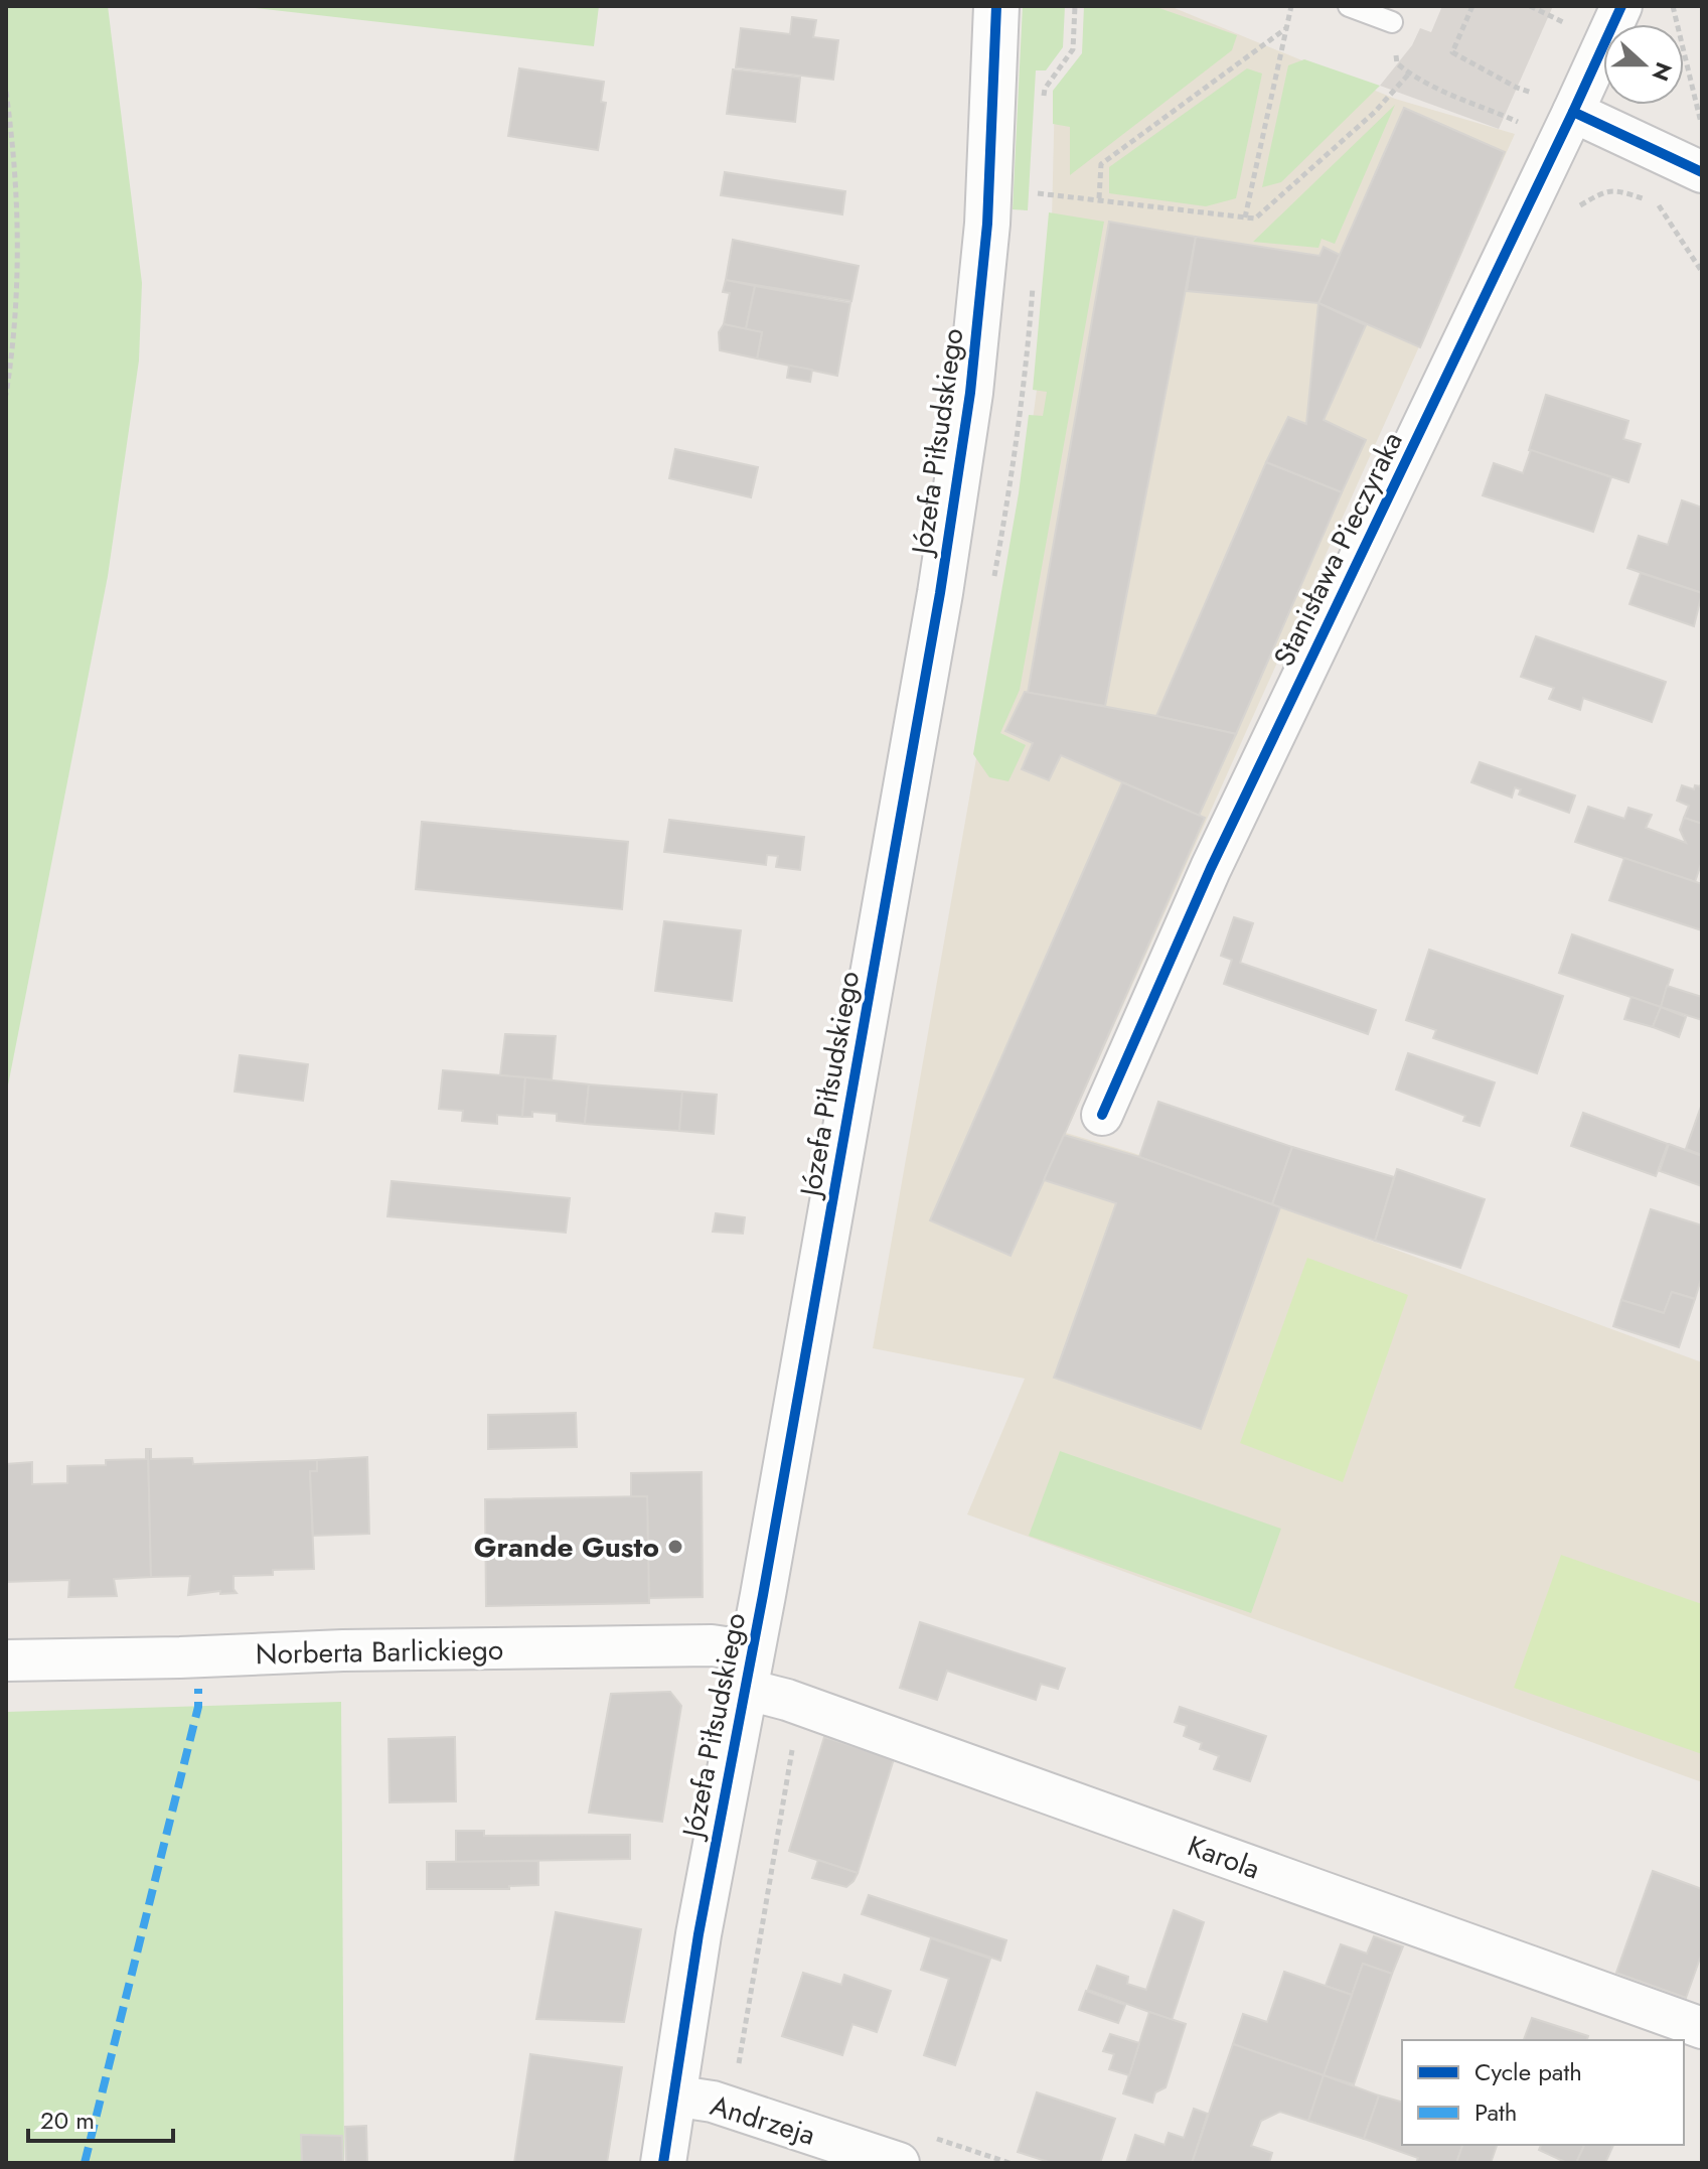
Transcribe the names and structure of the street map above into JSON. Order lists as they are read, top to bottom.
{
  "streets": {
    "street": [
      "Józefa Piłsudskiego",
      "Stanisława Pieczyraka",
      "Norberta Barlickiego",
      "Karola",
      "Andrzeja"
    ]
  },
  "crossings": [
    ["Józefa Piłsudskiego", "Norberta Barlickiego"],
    ["Józefa Piłsudskiego", "Karola"],
    ["Józefa Piłsudskiego", "Andrzeja"],
    ["Norberta Barlickiego", "Karola"]
  ],
  "places": ["Grande Gusto"],
  "legend": ["Cycle path", "Path"],
  "scale_bar": "20 m",
  "north": "right"
}
